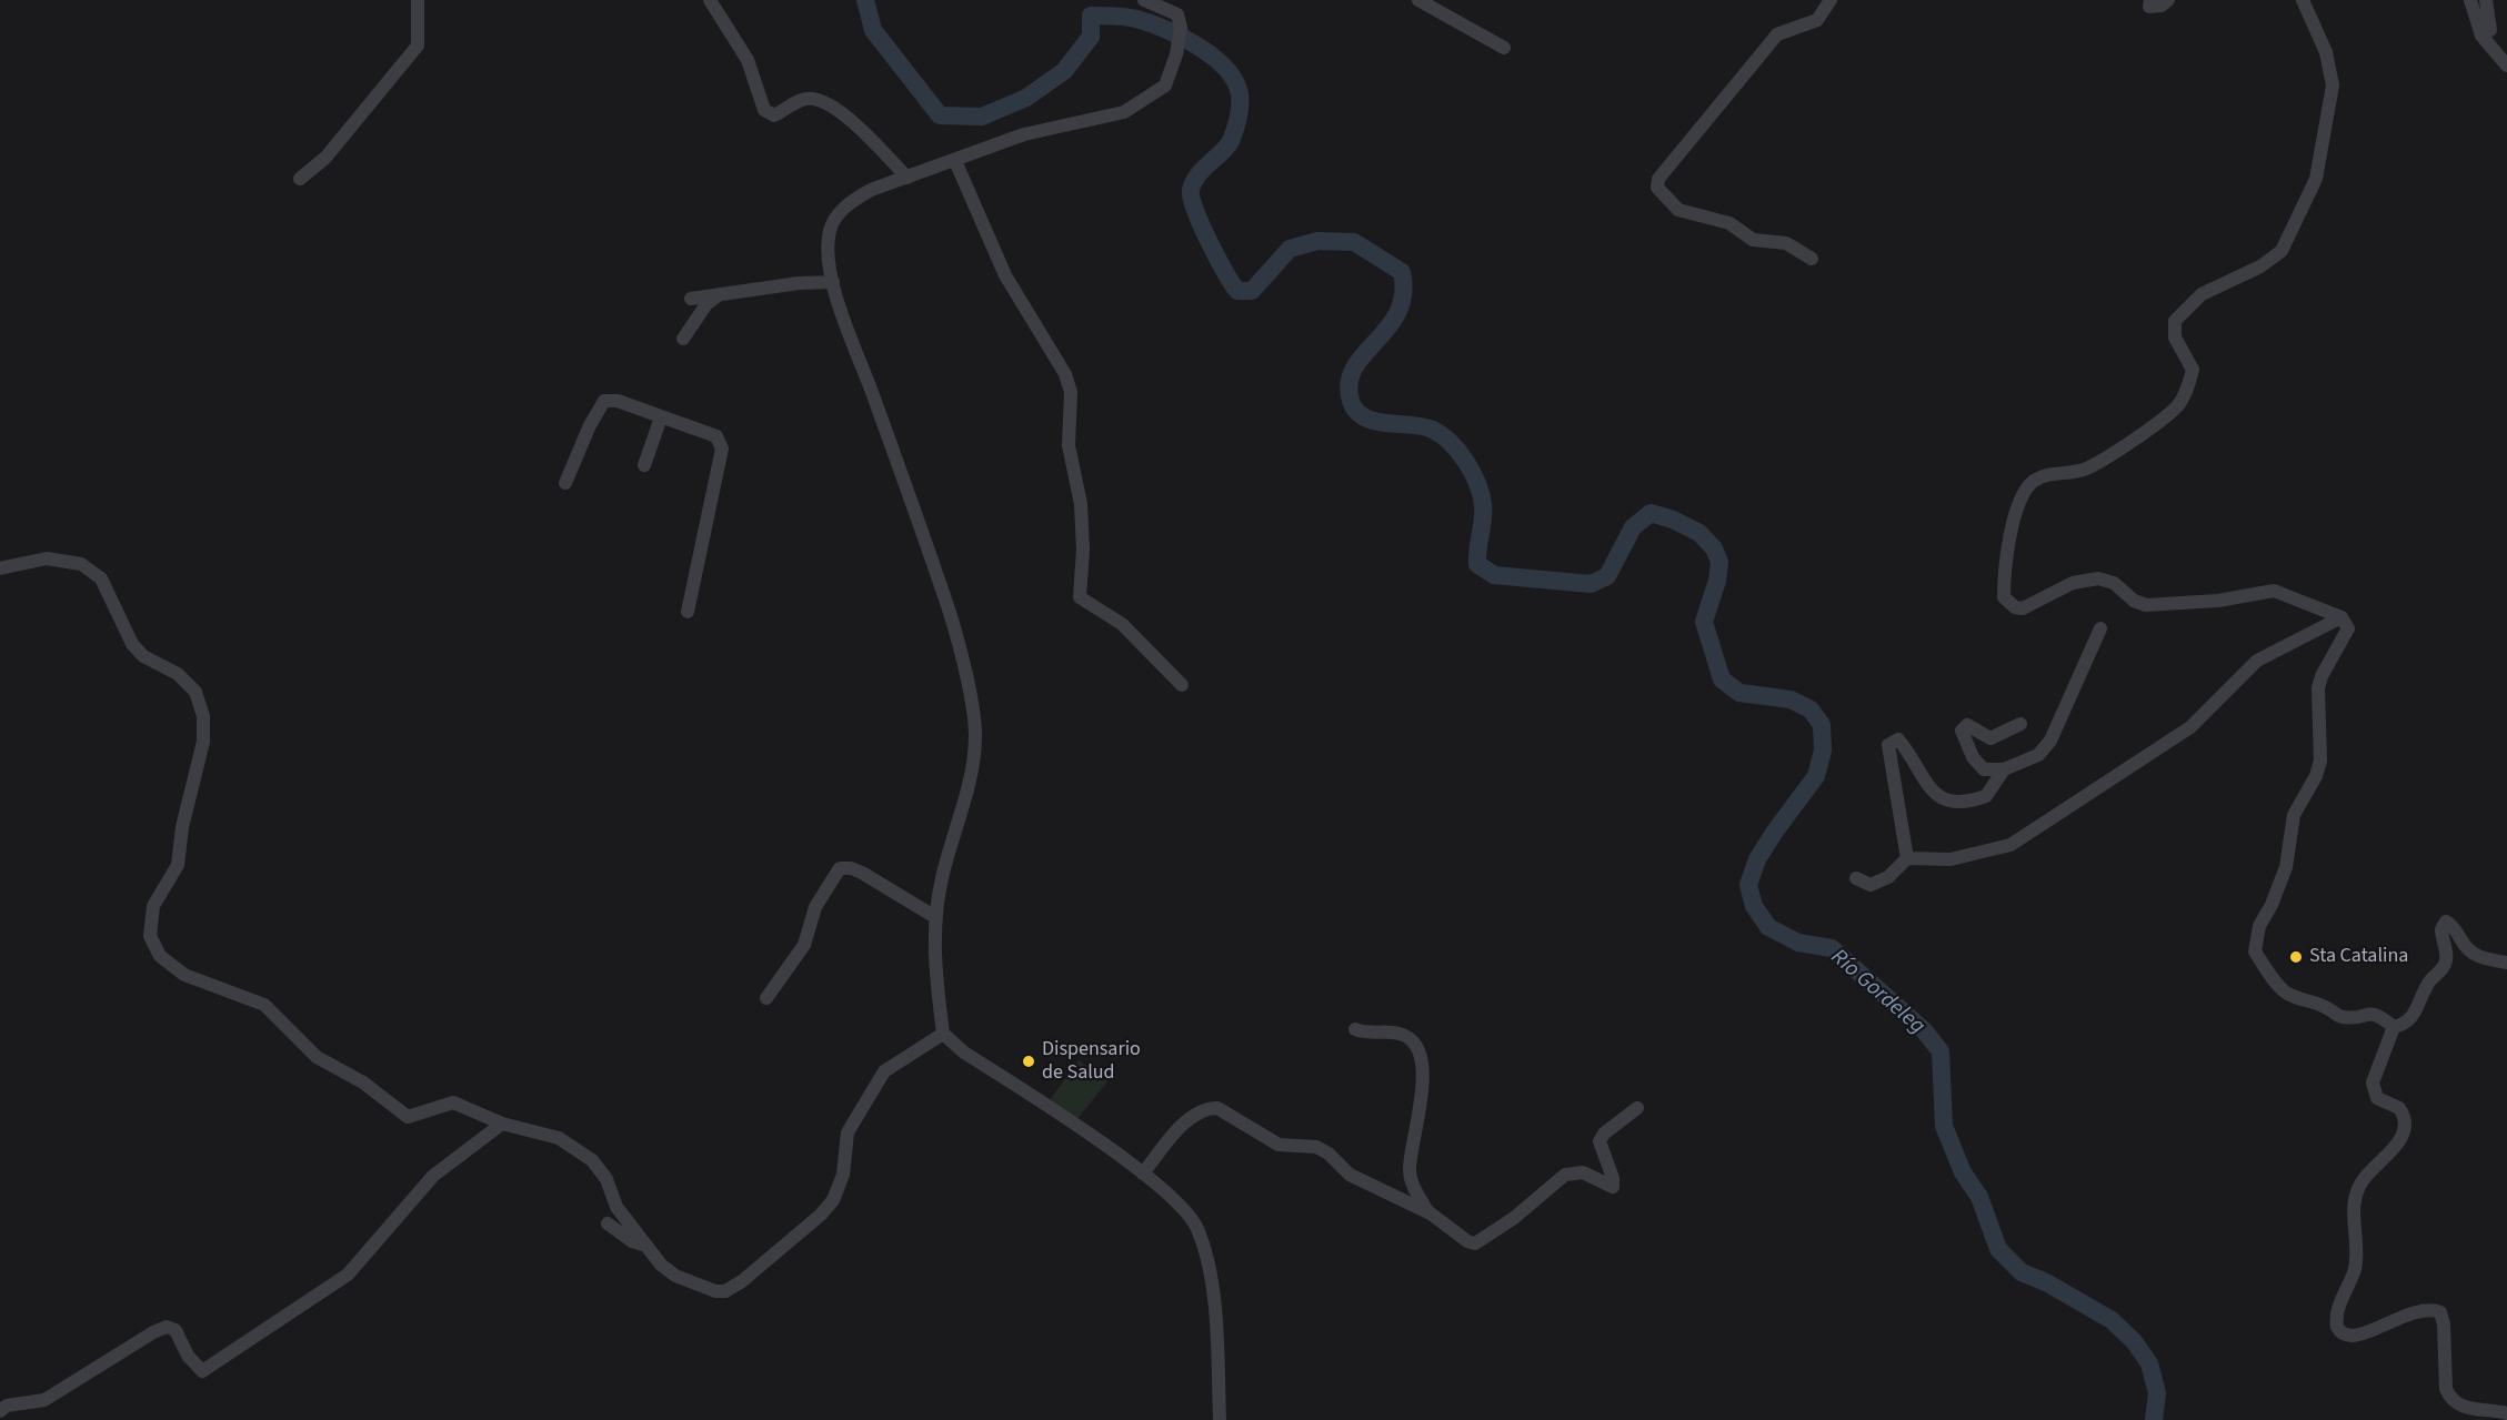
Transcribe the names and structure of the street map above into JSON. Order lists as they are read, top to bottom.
{
  "water": ["Río Gordeleg"],
  "places": ["Sta Catalina", "Dispensario de Salud"]
}
